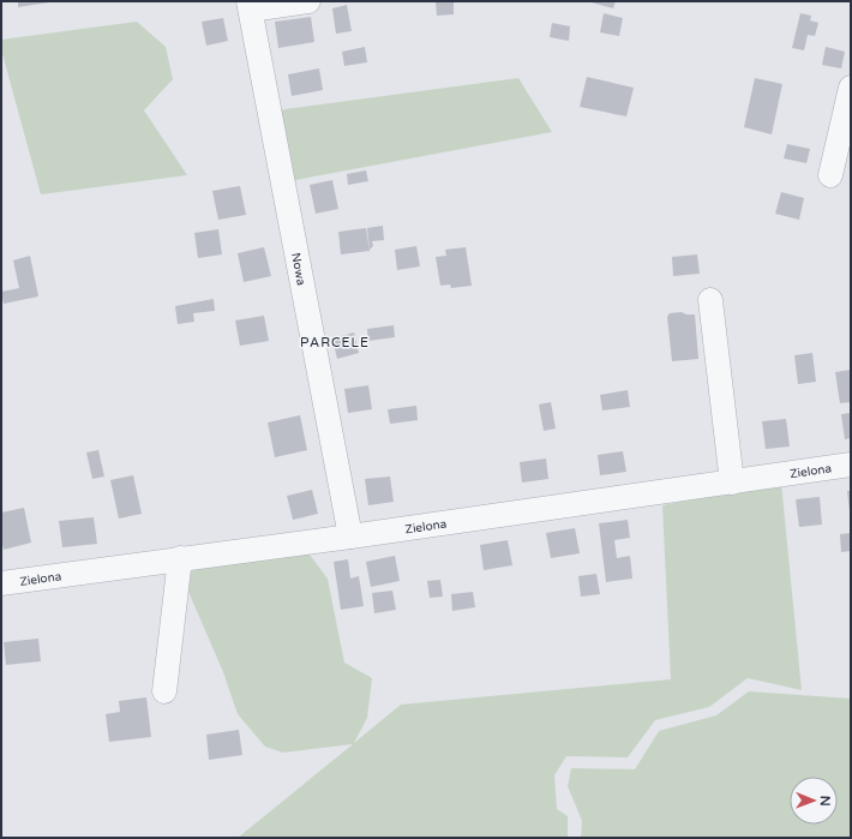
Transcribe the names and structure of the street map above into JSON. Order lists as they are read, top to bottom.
{
  "streets": {
    "street": ["Nowa", "Zielona"]
  },
  "crossings": [
    ["Nowa", "Zielona"]
  ],
  "districts": ["PARCELE"],
  "north": "right"
}
